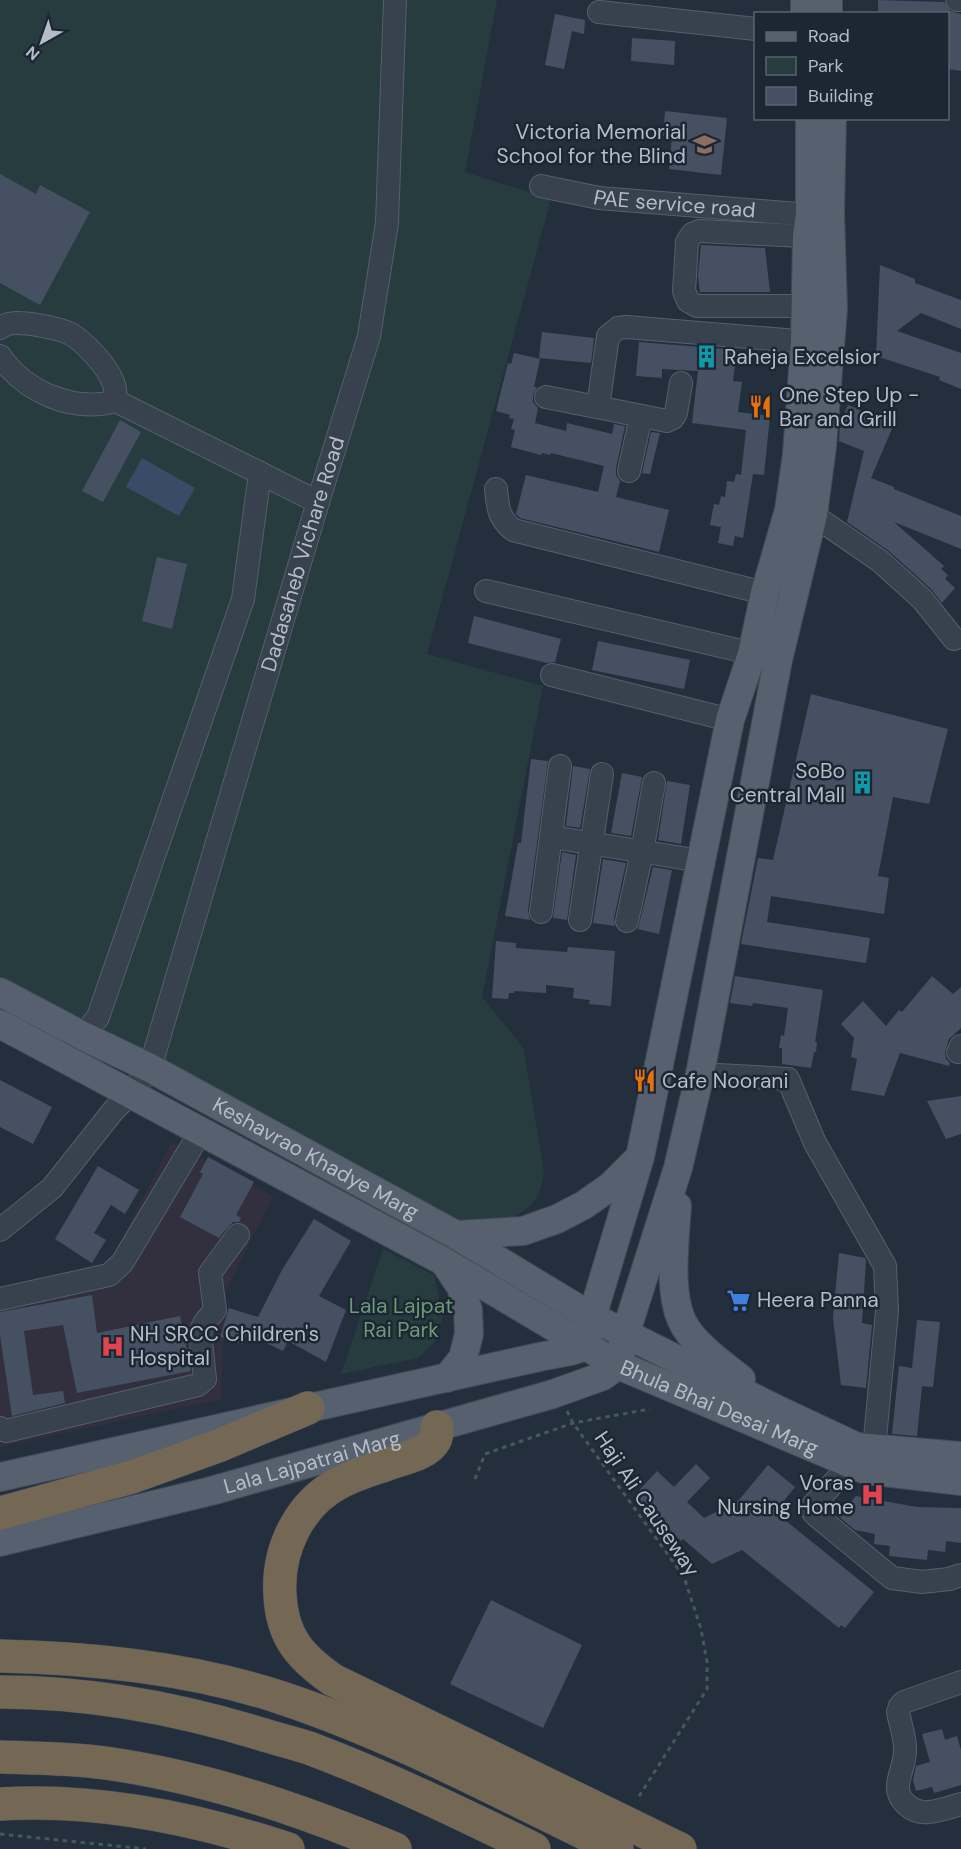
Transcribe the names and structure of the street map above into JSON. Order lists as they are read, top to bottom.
{
  "streets": {
    "main road": ["Keshavrao Khadye Marg", "Bhula Bhai Desai Marg", "Lala Lajpatrai Marg"],
    "street": ["PAE service road", "Dadasaheb Vichare Road"],
    "path": ["Haji Ali Causeway"]
  },
  "crossings": [
    ["Dadasaheb Vichare Road", "Keshavrao Khadye Marg"],
    ["Keshavrao Khadye Marg", "Bhula Bhai Desai Marg"],
    ["Bhula Bhai Desai Marg", "Lala Lajpatrai Marg"]
  ],
  "parks": ["Lala Lajpat Rai Park"],
  "places": {
    "school or university": ["Victoria Memorial School for the Blind"],
    "building": ["Raheja Excelsior", "SoBo Central Mall"],
    "restaurant": ["One Step Up - Bar and Grill", "Cafe Noorani"],
    "supermarket": ["Heera Panna"],
    "hospital": ["NH SRCC Children's Hospital", "Voras Nursing Home"]
  },
  "legend": ["Road", "Park", "Building"],
  "north": "bottom left"
}
